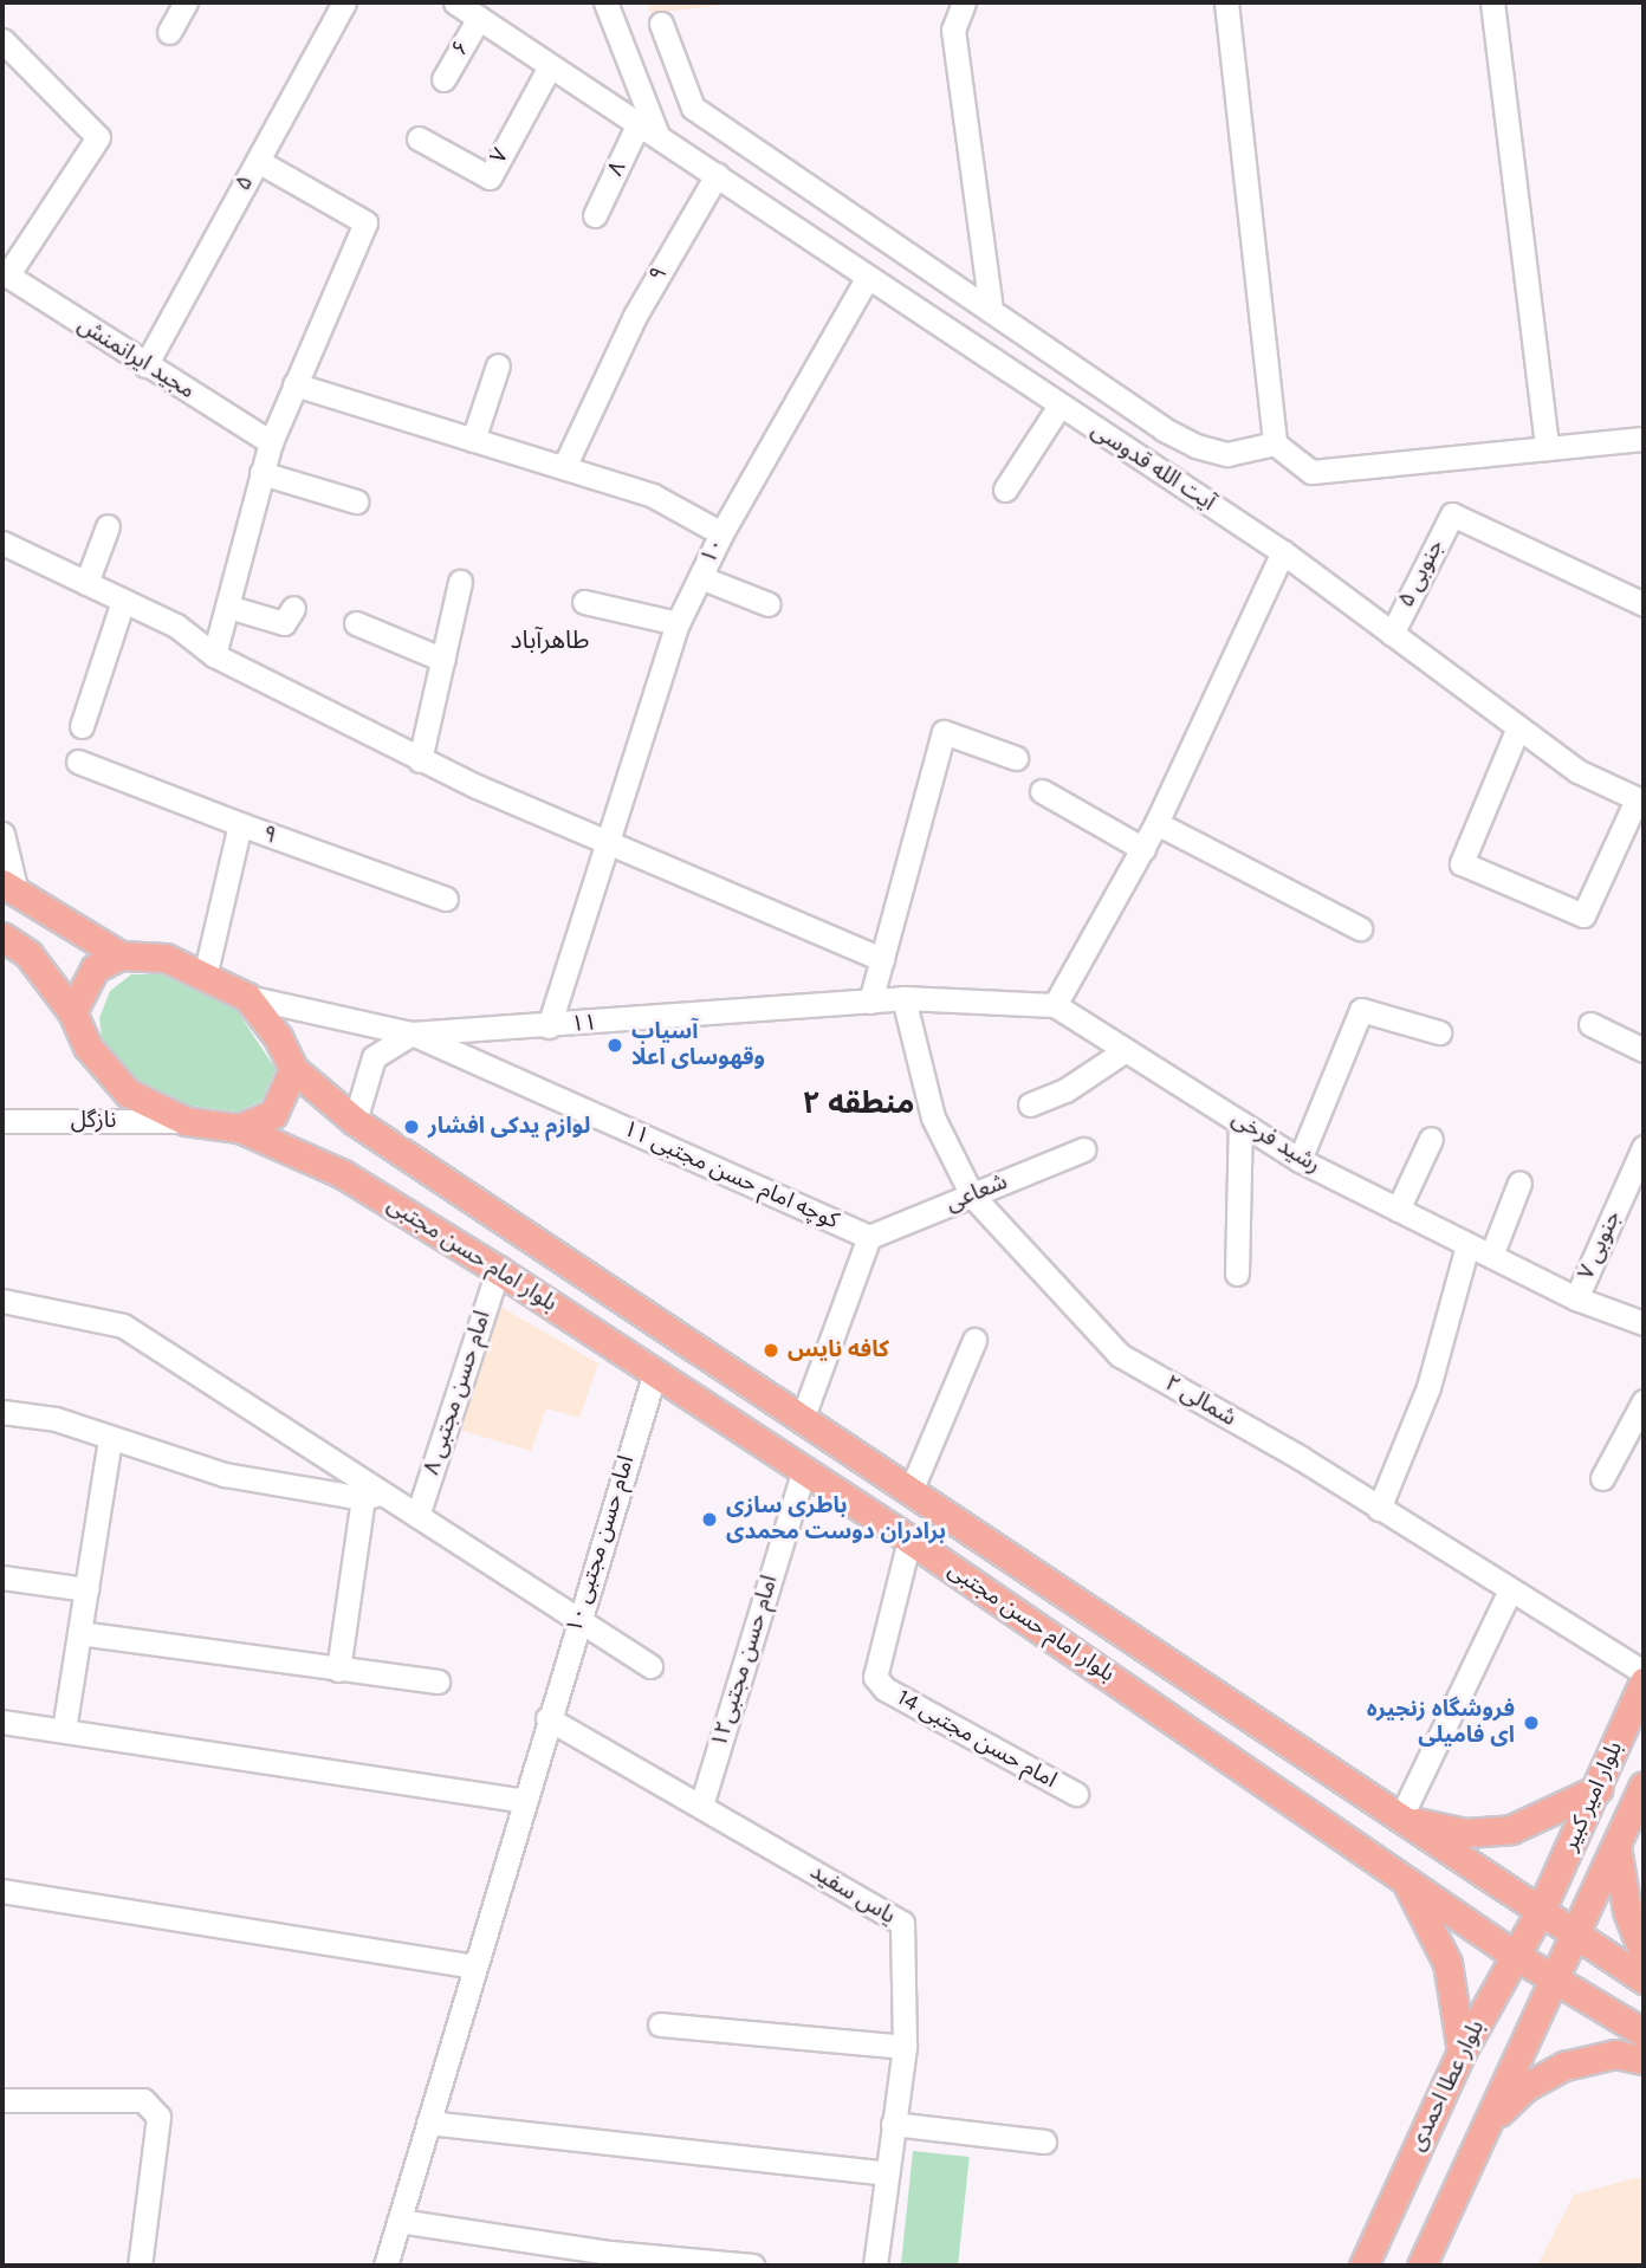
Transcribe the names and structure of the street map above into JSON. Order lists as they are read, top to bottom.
{
  "streets": {
    "main road": ["بلوار امام حسن مجتبی", "بلوار امیر کبیر", "بلوار عطا احمدی"],
    "street": [
      "۶",
      "۷",
      "۸",
      "۵",
      "۹",
      "مجید ایرانمنش",
      "آیت الله قدوسی",
      "۱۰",
      "۵ جنوبی",
      "۱۱",
      "نازگل",
      "رشید فرخی",
      "کوچه امام حسن مجتبی ۱۱",
      "شعاعی",
      "۷ جنوبی",
      "امام حسن مجتبی ۸",
      "۲ شمالی",
      "امام حسن مجتبی ۱۰",
      "امام حسن مجتبی۱۲",
      "امام حسن مجتبی 14",
      "یاس سفید"
    ]
  },
  "crossings": [
    ["۶", "آیت الله قدوسی"],
    ["۷", "آیت الله قدوسی"],
    ["۸", "آیت الله قدوسی"],
    ["۵", "مجید ایرانمنش"],
    ["۹", "آیت الله قدوسی"],
    ["۹", "۱۱"],
    ["۹", "نازگل"],
    ["۹", "بلوار امام حسن مجتبی"],
    ["آیت الله قدوسی", "۱۰"],
    ["آیت الله قدوسی", "۵ جنوبی"],
    ["۱۰", "۱۱"],
    ["۱۱", "نازگل"],
    ["۱۱", "کوچه امام حسن مجتبی ۱۱"],
    ["۱۱", "بلوار امام حسن مجتبی"],
    ["۱۱", "۲ شمالی"],
    ["نازگل", "بلوار امام حسن مجتبی"],
    ["رشید فرخی", "۷ جنوبی"],
    ["کوچه امام حسن مجتبی ۱۱", "شعاعی"],
    ["شعاعی", "۲ شمالی"],
    ["بلوار امام حسن مجتبی", "امام حسن مجتبی ۸"],
    ["بلوار امام حسن مجتبی", "امام حسن مجتبی ۱۰"],
    ["بلوار امام حسن مجتبی", "امام حسن مجتبی۱۲"],
    ["بلوار امام حسن مجتبی", "امام حسن مجتبی 14"],
    ["بلوار امام حسن مجتبی", "بلوار امیر کبیر"],
    ["بلوار امام حسن مجتبی", "بلوار عطا احمدی"],
    ["امام حسن مجتبی ۱۰", "یاس سفید"],
    ["امام حسن مجتبی۱۲", "یاس سفید"],
    ["بلوار امیر کبیر", "بلوار عطا احمدی"]
  ],
  "districts": ["طاهرآباد", "منطقه ۲"],
  "places": [
    "آسیاب وقهوسای اعلا",
    "لوازم یدکی افشار",
    "کافه نایس",
    "باطری سازی برادران دوست محمدی",
    "فروشگاه زنجیره ای فامیلی"
  ]
}
